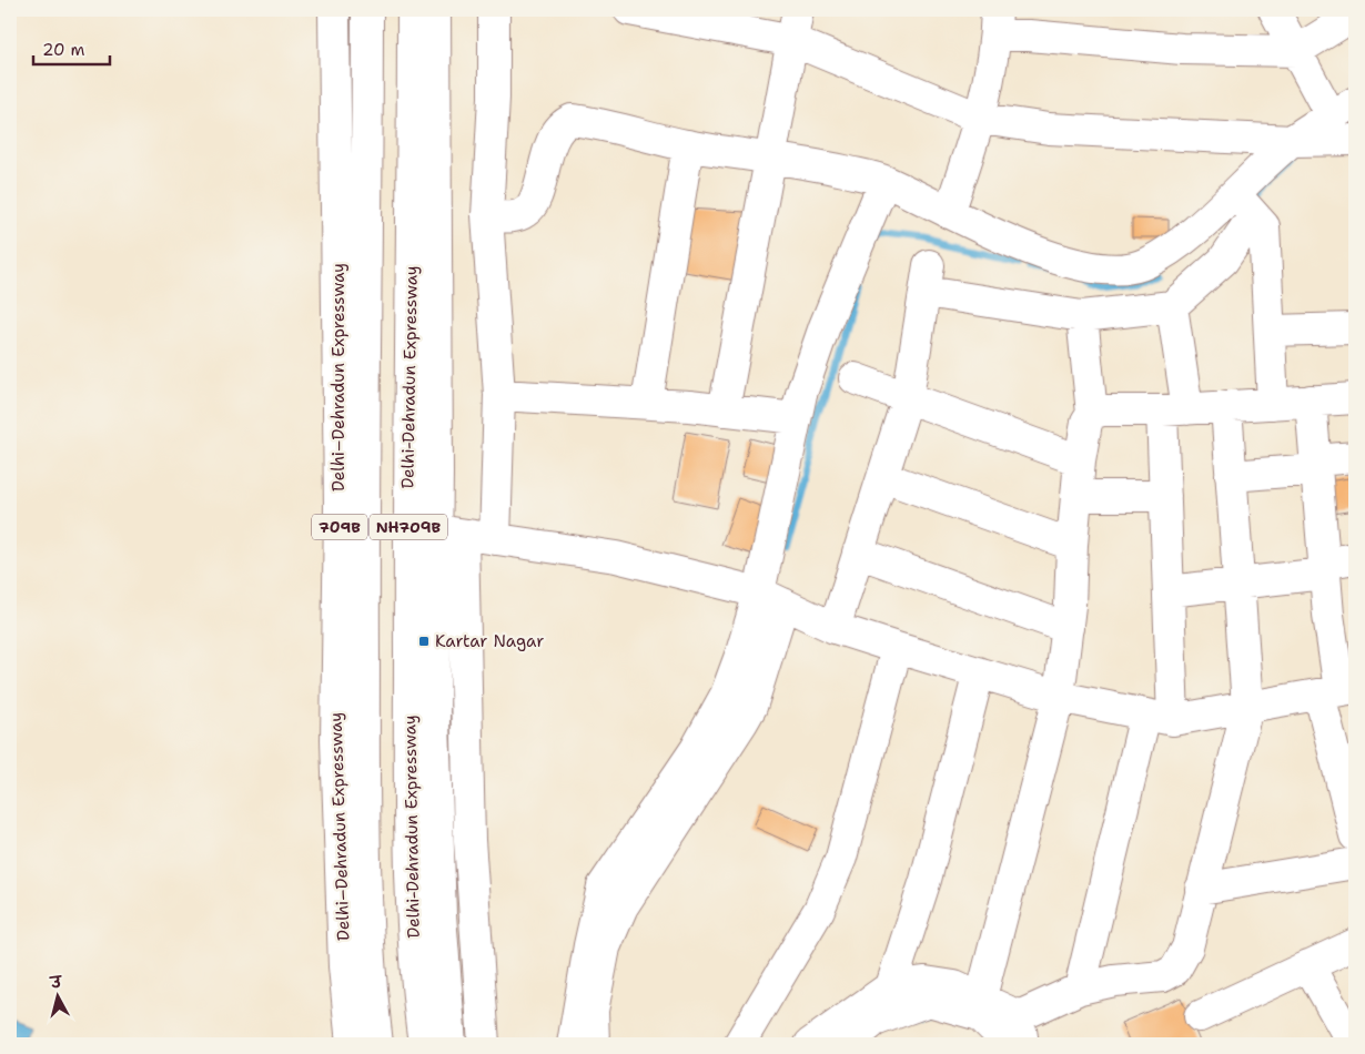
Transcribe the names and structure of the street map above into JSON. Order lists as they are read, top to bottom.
{
  "streets": {
    "main road": [
      "Delhi–Dehradun Expressway",
      "Delhi-Dehradun Expressway",
      "709B",
      "NH709B"
    ]
  },
  "places": {
    "transit": ["Kartar Nagar"]
  },
  "scale_bar": "20 m",
  "north": "top"
}
